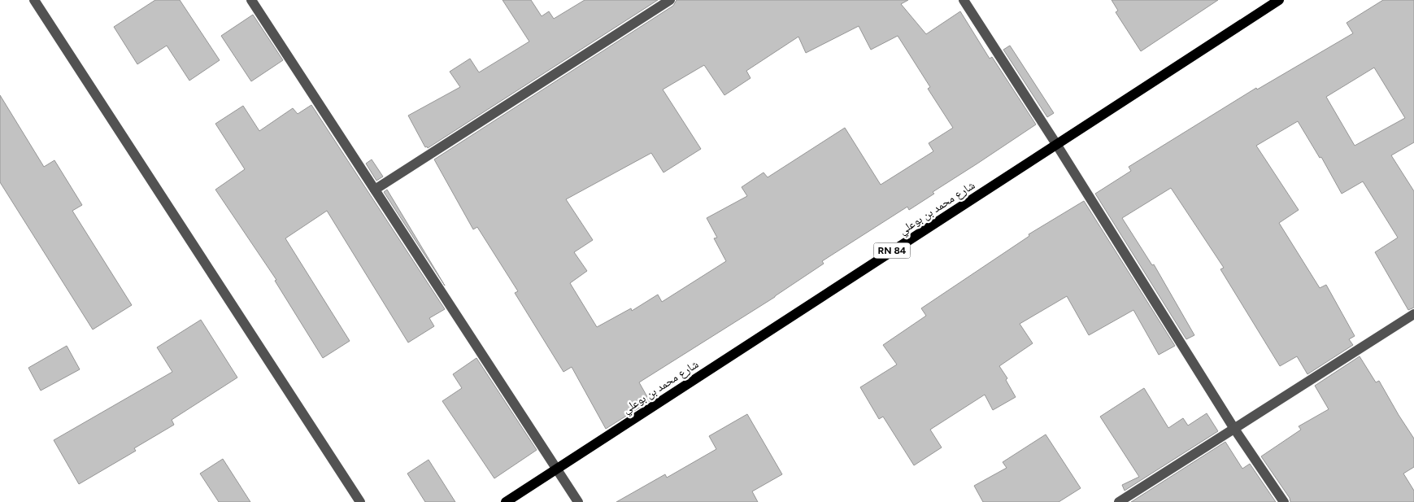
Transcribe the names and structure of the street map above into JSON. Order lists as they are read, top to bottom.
{
  "streets": {
    "main road": ["شارع محمد بن بوعلي", "RN 84"]
  }
}
